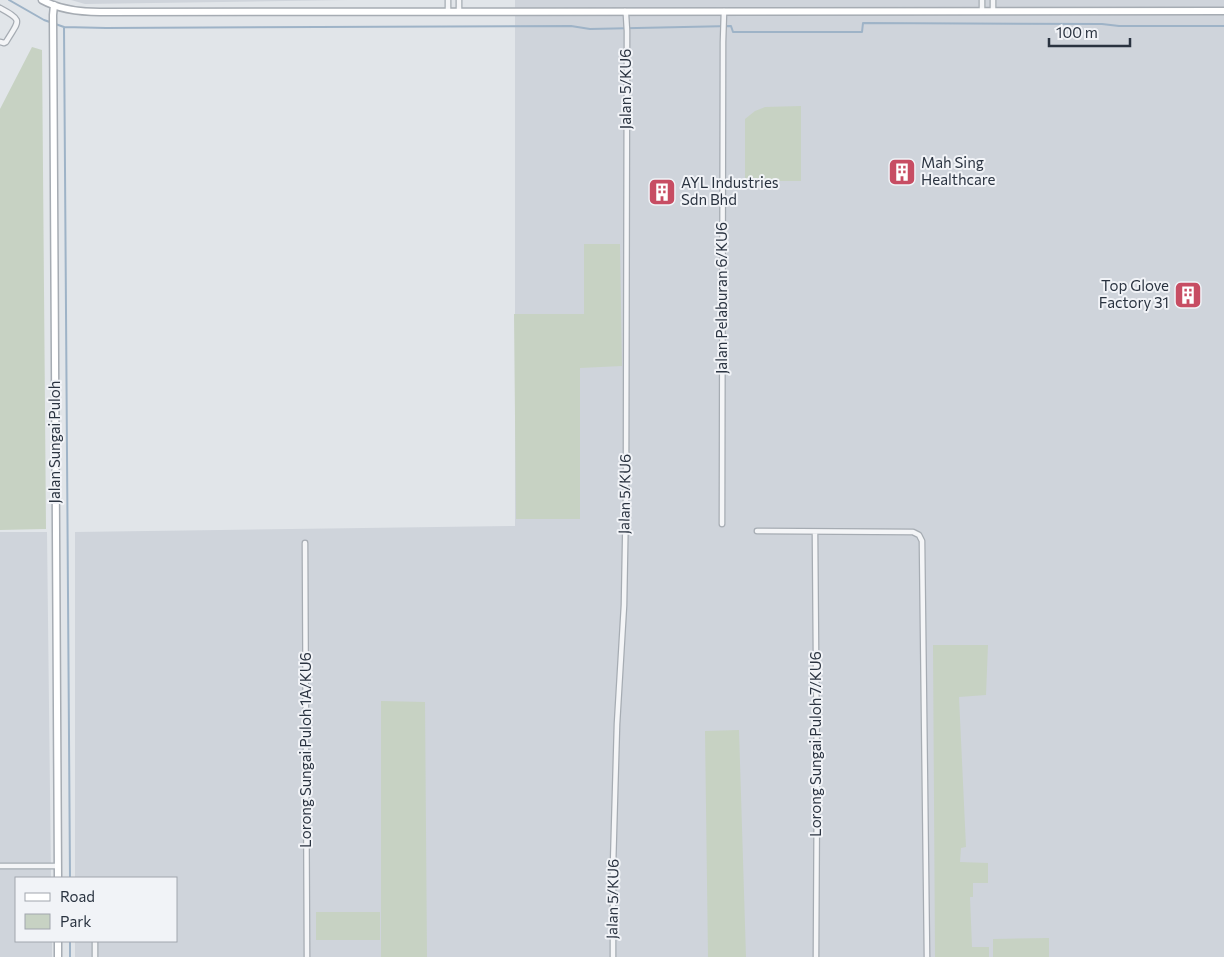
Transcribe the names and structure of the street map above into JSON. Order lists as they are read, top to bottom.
{
  "streets": {
    "street": [
      "Jalan 5/KU6",
      "Jalan Pelaburan 6/KU6",
      "Jalan Sungai Puloh",
      "Lorong Sungai Puloh 7/KU6",
      "Lorong Sungai Puloh 1A/KU6"
    ]
  },
  "places": {
    "building": ["Mah Sing Healthcare", "AYL Industries Sdn Bhd", "Top Glove Factory 31"]
  },
  "legend": ["Road", "Park"],
  "scale_bar": "100 m"
}
